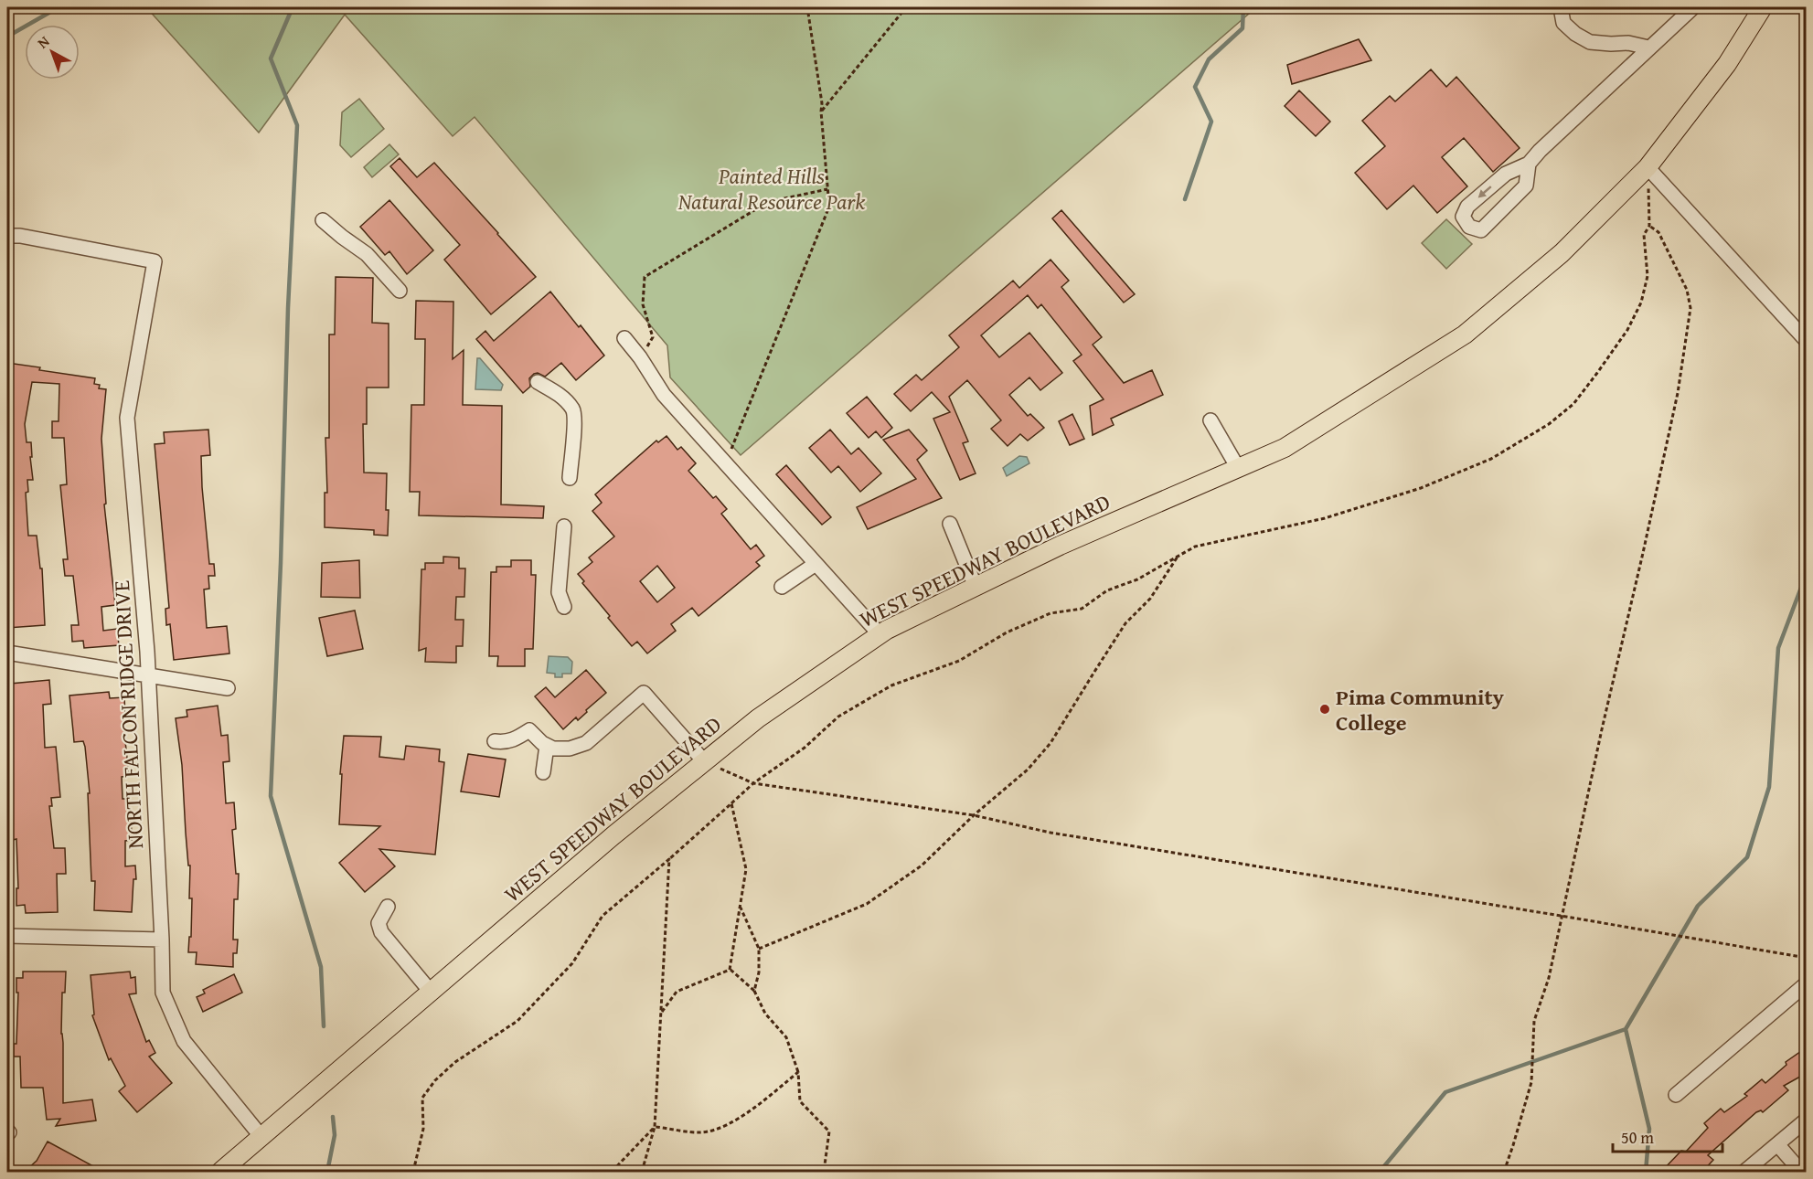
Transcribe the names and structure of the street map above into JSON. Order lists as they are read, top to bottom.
{
  "streets": {
    "main road": ["WEST SPEEDWAY BOULEVARD"],
    "street": ["NORTH FALCON RIDGE DRIVE"]
  },
  "crossings": [
    ["WEST SPEEDWAY BOULEVARD", "NORTH FALCON RIDGE DRIVE"]
  ],
  "parks": ["Painted Hills Natural Resource Park"],
  "places": ["Pima Community College"],
  "scale_bar": "50 m",
  "north": "top left"
}
